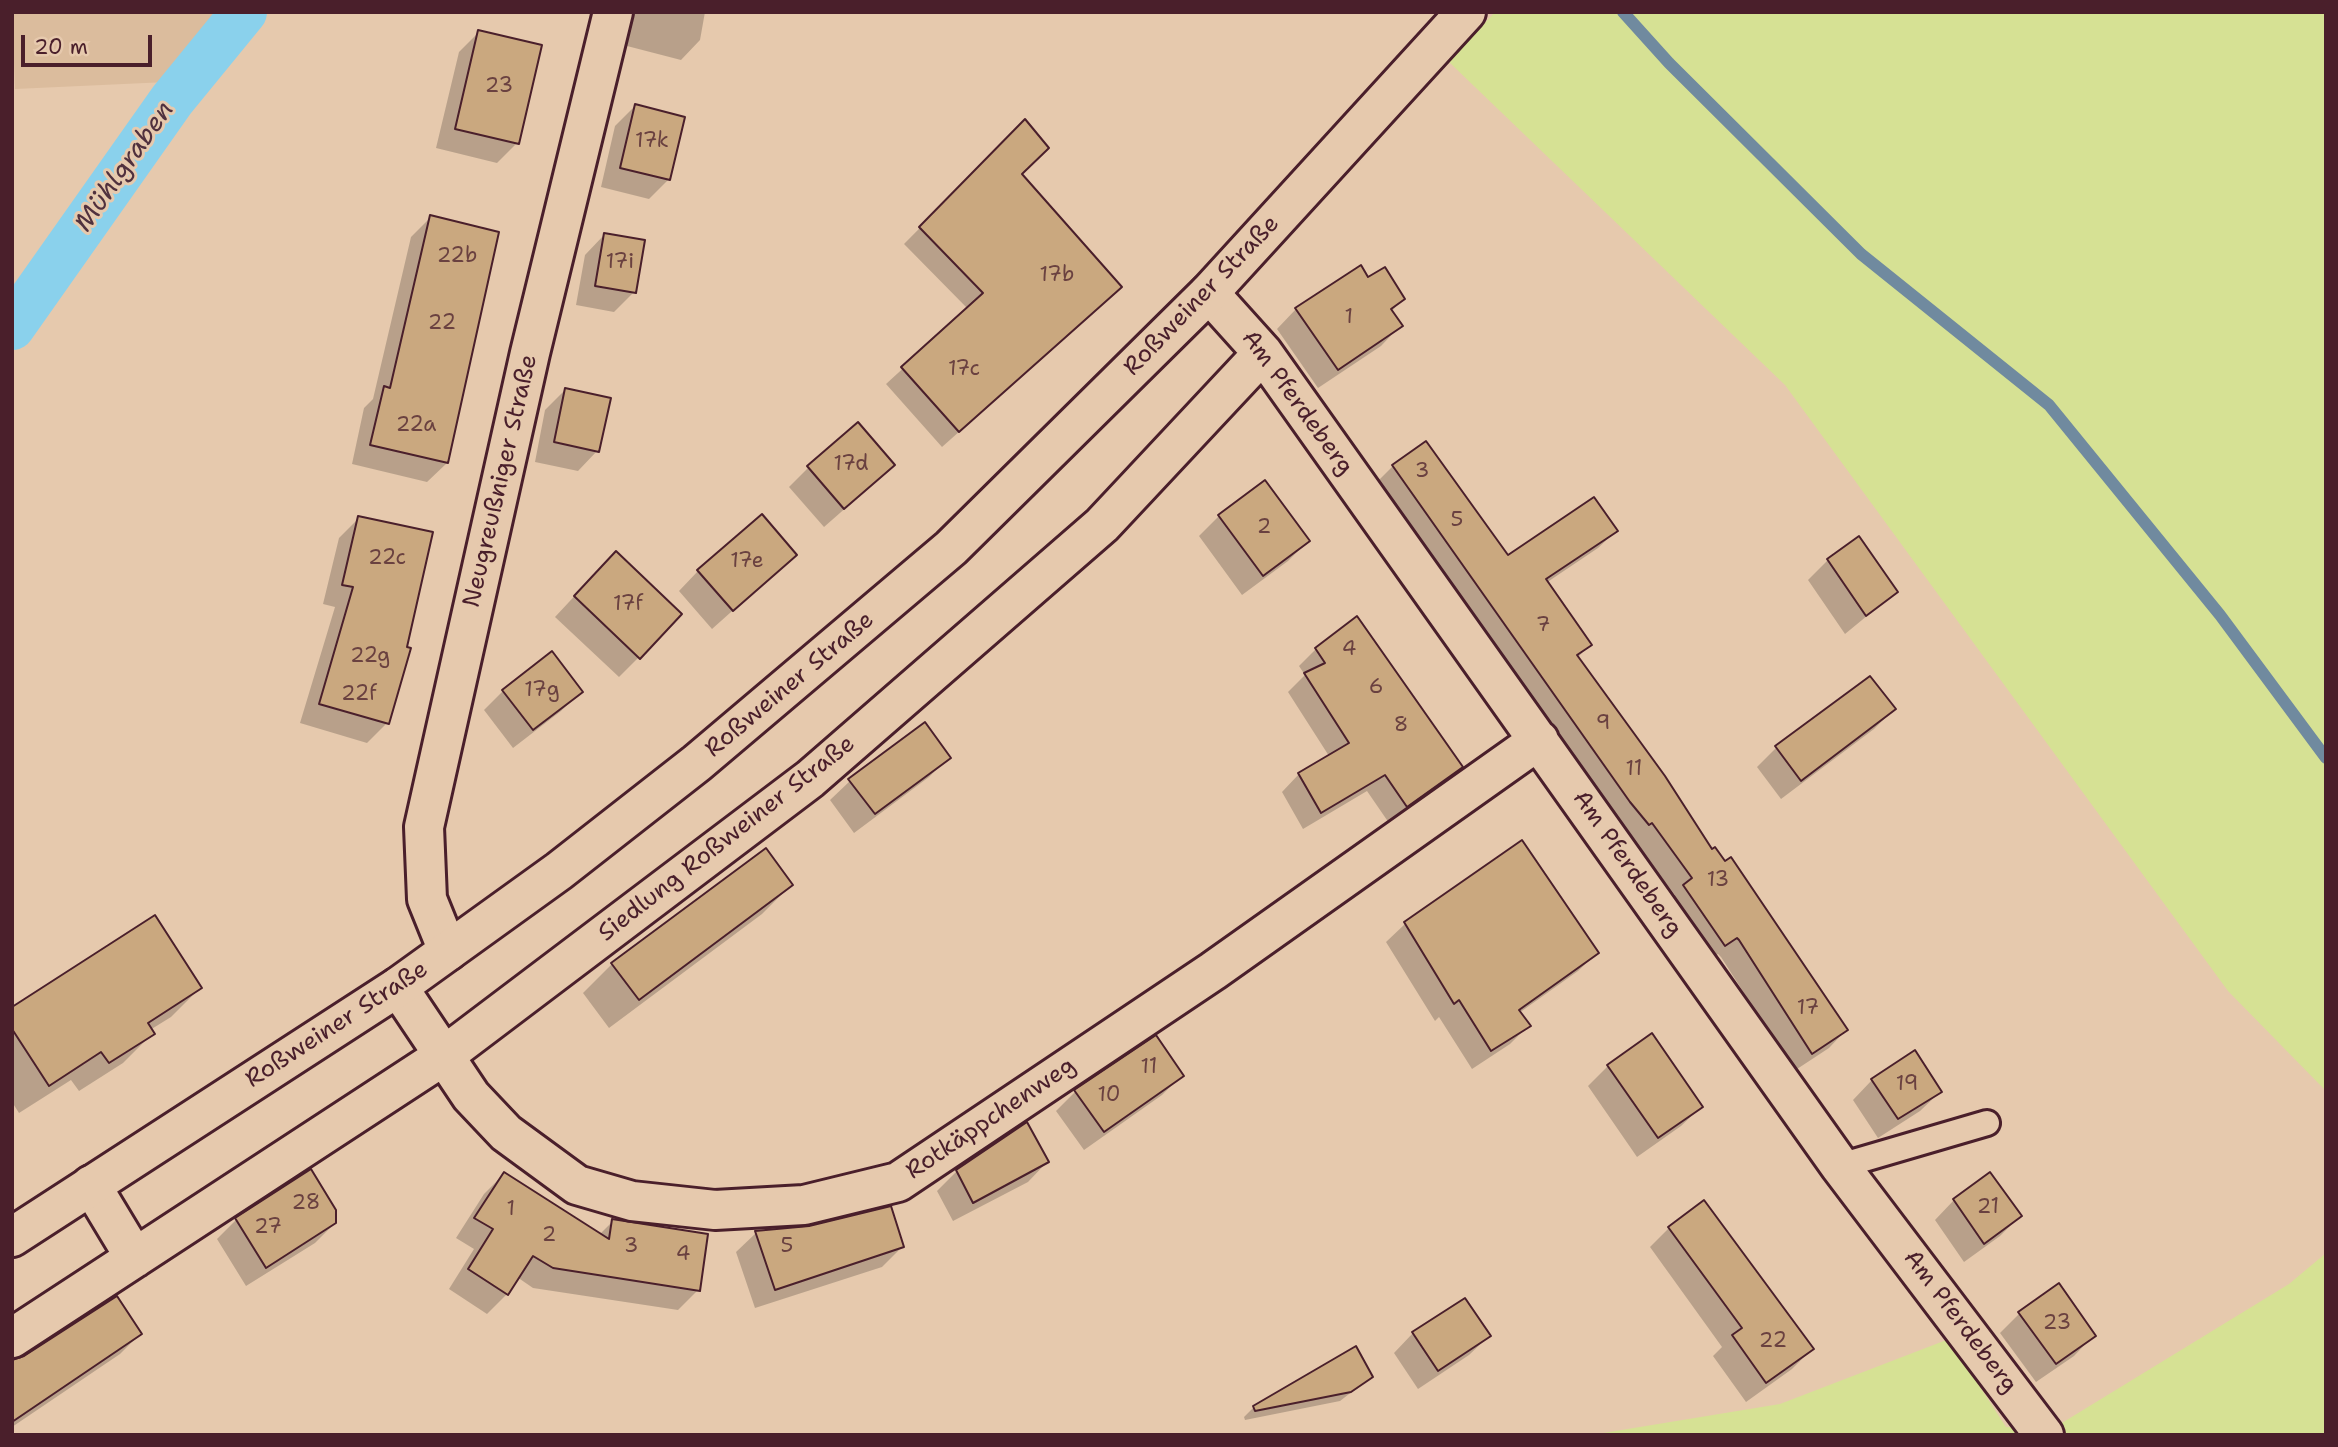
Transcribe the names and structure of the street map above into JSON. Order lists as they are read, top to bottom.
{
  "streets": {
    "street": [
      "Roßweiner Straße",
      "Am Pferdeberg",
      "Neugreußniger Straße",
      "Siedlung Roßweiner Straße",
      "Rotkäppchenweg"
    ]
  },
  "crossings": [
    ["Roßweiner Straße", "Am Pferdeberg"],
    ["Roßweiner Straße", "Neugreußniger Straße"],
    ["Roßweiner Straße", "Rotkäppchenweg"],
    ["Am Pferdeberg", "Siedlung Roßweiner Straße"],
    ["Am Pferdeberg", "Rotkäppchenweg"],
    ["Siedlung Roßweiner Straße", "Rotkäppchenweg"]
  ],
  "water": ["Mühlgraben"],
  "house_numbers": [
    "23",
    "17k",
    "22b",
    "17i",
    "17b",
    "1",
    "22",
    "17c",
    "22a",
    "17d",
    "3",
    "5",
    "2",
    "22c",
    "17e",
    "17f",
    "7",
    "4",
    "22g",
    "6",
    "17g",
    "22f",
    "9",
    "8",
    "11",
    "13",
    "17",
    "11",
    "19",
    "10",
    "28",
    "21",
    "1",
    "27",
    "2",
    "3",
    "5",
    "4",
    "23",
    "22"
  ],
  "scale_bar": "20 m"
}
